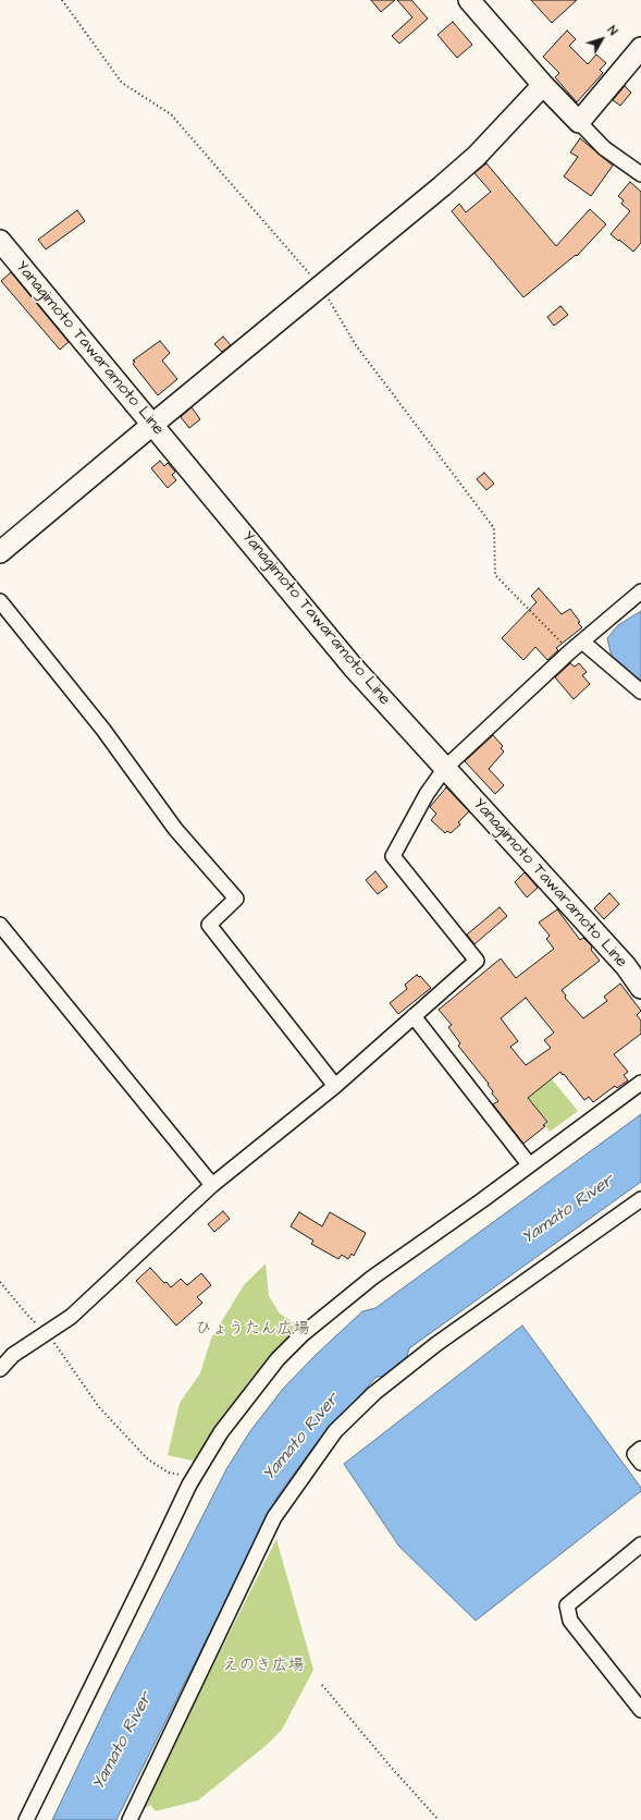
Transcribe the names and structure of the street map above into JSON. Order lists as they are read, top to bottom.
{
  "streets": {
    "street": ["Yanagimoto Tawaramoto Line"]
  },
  "water": ["Yamato River"],
  "parks": ["ひょうたん広場", "えのき広場"],
  "north": "top right"
}
